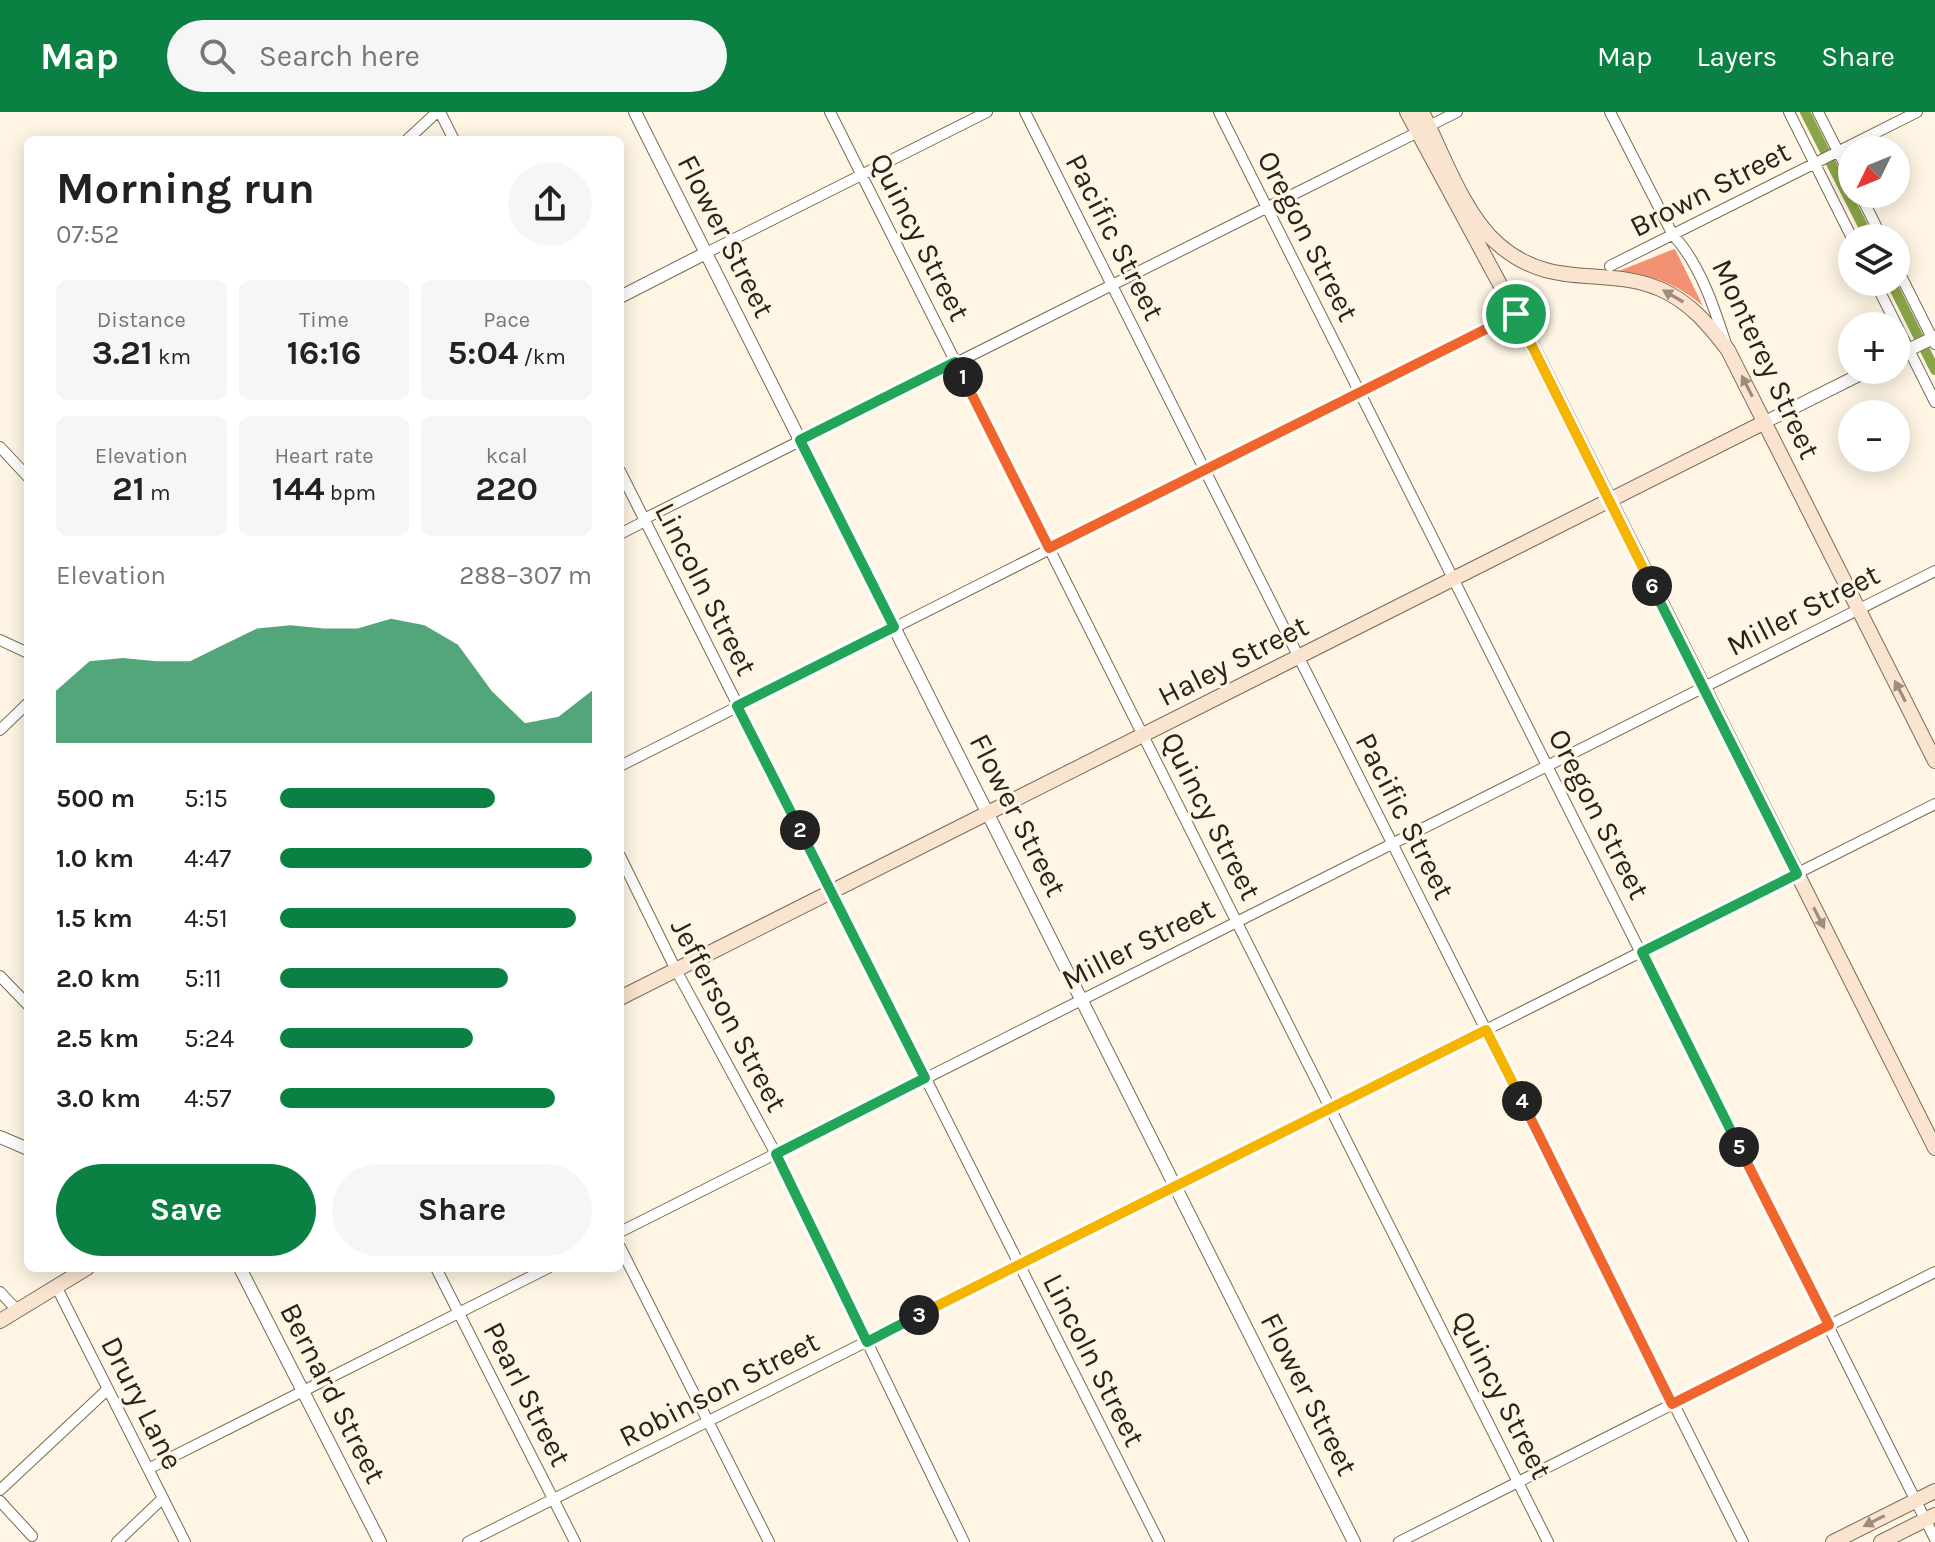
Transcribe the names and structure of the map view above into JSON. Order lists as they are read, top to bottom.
{
  "streets": {
    "main road": ["Monterey Street", "Haley Street"],
    "street": [
      "Brown Street",
      "Flower Street",
      "Oregon Street",
      "Quincy Street",
      "Pacific Street",
      "Lincoln Street",
      "Miller Street",
      "Jefferson Street",
      "Robinson Street",
      "Bernard Street",
      "Pearl Street",
      "Drury Lane"
    ]
  },
  "crossings": [
    ["Brown Street", "Monterey Street"],
    ["Flower Street", "Miller Street"],
    ["Flower Street", "Haley Street"],
    ["Flower Street", "Robinson Street"],
    ["Oregon Street", "Miller Street"],
    ["Oregon Street", "Haley Street"],
    ["Oregon Street", "Robinson Street"],
    ["Quincy Street", "Miller Street"],
    ["Quincy Street", "Haley Street"],
    ["Quincy Street", "Robinson Street"],
    ["Pacific Street", "Miller Street"],
    ["Pacific Street", "Haley Street"],
    ["Pacific Street", "Robinson Street"],
    ["Monterey Street", "Miller Street"],
    ["Monterey Street", "Haley Street"],
    ["Lincoln Street", "Miller Street"],
    ["Lincoln Street", "Haley Street"],
    ["Lincoln Street", "Robinson Street"],
    ["Miller Street", "Jefferson Street"],
    ["Haley Street", "Jefferson Street"],
    ["Jefferson Street", "Robinson Street"],
    ["Robinson Street", "Pearl Street"]
  ],
  "north": "bottom left",
  "page": {
    "header": "Map",
    "search": "Search here",
    "nav": ["Map", "Layers", "Share"],
    "map_buttons": ["+", "−"],
    "heading": ["Morning run", "07:52"],
    "stats": [
      ["Distance", "3.21 km"],
      ["Time", "16:16"],
      ["Pace", "5:04 /km"],
      ["Elevation", "21 m"],
      ["Heart rate", "144 bpm"],
      ["kcal", "220"]
    ],
    "pins": [
      "1",
      "6",
      "2",
      "4",
      "5",
      "3"
    ],
    "chart": ["Elevation", "288–307 m"],
    "list": [
      {
        "name": "500 m",
        "note": "5:15"
      },
      {
        "name": "1.0 km",
        "note": "4:47"
      },
      {
        "name": "1.5 km",
        "note": "4:51"
      },
      {
        "name": "2.0 km",
        "note": "5:11"
      },
      {
        "name": "2.5 km",
        "note": "5:24"
      },
      {
        "name": "3.0 km",
        "note": "4:57"
      }
    ],
    "buttons": ["Save", "Share"]
  }
}
